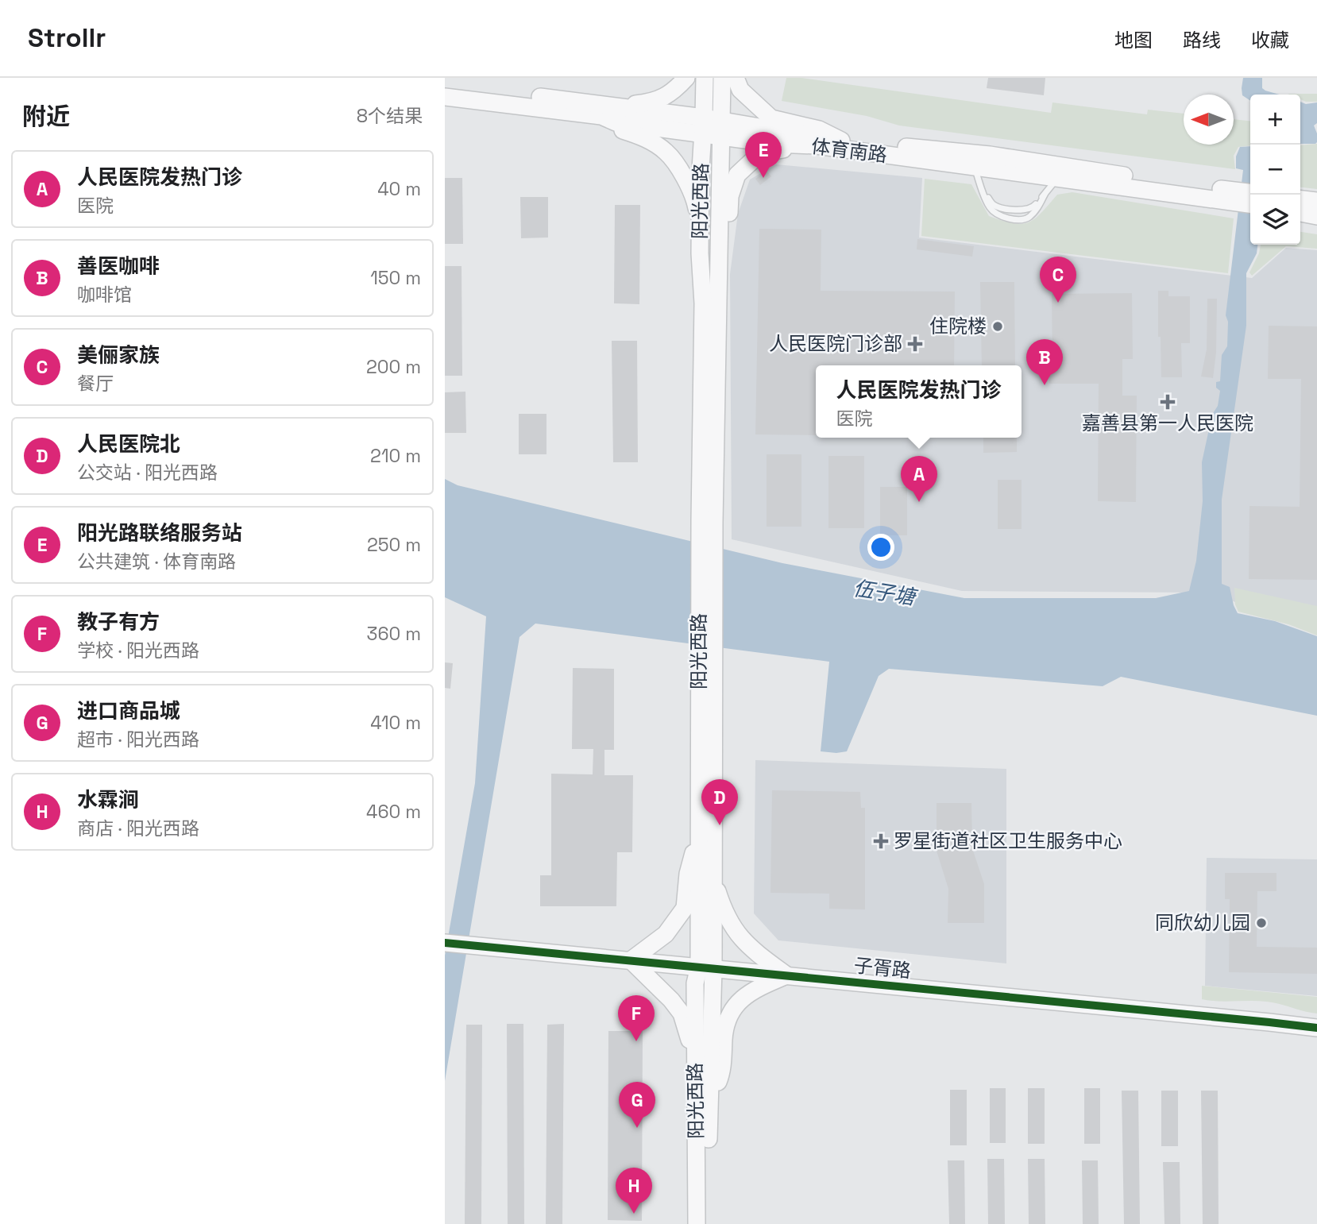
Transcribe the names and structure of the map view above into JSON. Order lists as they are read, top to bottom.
{
  "streets": {
    "main road": ["体育南路", "阳光西路", "子胥路"]
  },
  "crossings": [
    ["体育南路", "阳光西路"],
    ["阳光西路", "子胥路"]
  ],
  "water": ["伍子塘"],
  "places": {
    "other": ["住院楼", "同欣幼儿园"],
    "health": ["人民医院门诊部", "嘉善县第一人民医院", "罗星街道社区卫生服务中心"]
  },
  "north": "left",
  "page": {
    "header": "Strollr",
    "nav": ["地图", "路线", "收藏"],
    "heading": ["附近", "8个结果"],
    "map_buttons": ["+", "−"],
    "pins": [
      "E",
      "C",
      "B",
      "A",
      "D",
      "F",
      "G",
      "H"
    ],
    "list": [
      {
        "mark": "A",
        "name": "人民医院发热门诊",
        "note": "医院",
        "value": "40 m"
      },
      {
        "mark": "B",
        "name": "善医咖啡",
        "note": "咖啡馆",
        "value": "150 m"
      },
      {
        "mark": "C",
        "name": "美俪家族",
        "note": "餐厅",
        "value": "200 m"
      },
      {
        "mark": "D",
        "name": "人民医院北",
        "note": "公交站 · 阳光西路",
        "value": "210 m"
      },
      {
        "mark": "E",
        "name": "阳光路联络服务站",
        "note": "公共建筑 · 体育南路",
        "value": "250 m"
      },
      {
        "mark": "F",
        "name": "教子有方",
        "note": "学校 · 阳光西路",
        "value": "360 m"
      },
      {
        "mark": "G",
        "name": "进口商品城",
        "note": "超市 · 阳光西路",
        "value": "410 m"
      },
      {
        "mark": "H",
        "name": "水霖涧",
        "note": "商店 · 阳光西路",
        "value": "460 m"
      }
    ],
    "popup": ["人民医院发热门诊", "医院"]
  }
}
